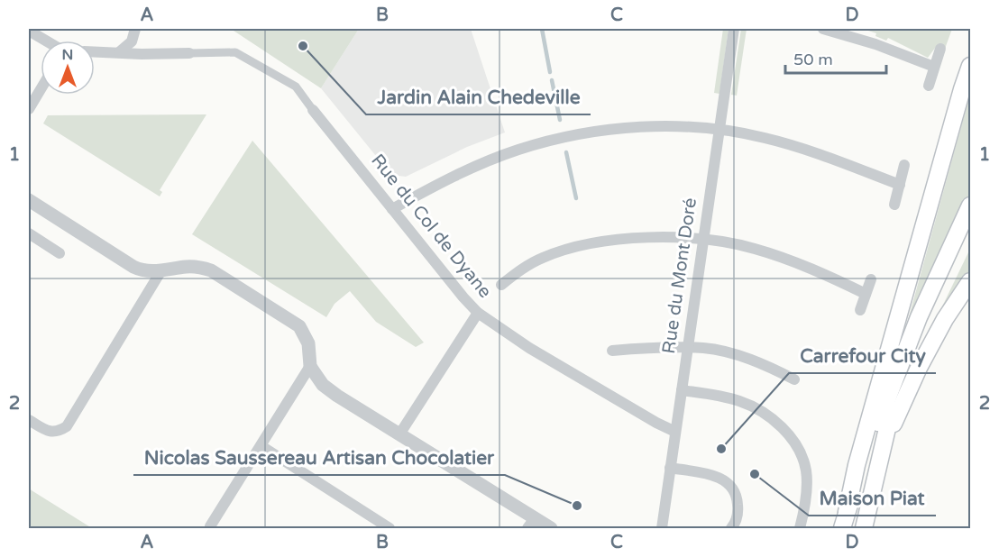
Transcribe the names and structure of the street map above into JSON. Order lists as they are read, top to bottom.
{
  "streets": {
    "street": ["Rue du Col de Dyane", "Rue du Mont Doré"]
  },
  "crossings": [
    ["Rue du Col de Dyane", "Rue du Mont Doré"]
  ],
  "places": [
    "Jardin Alain Chedeville",
    "Carrefour City",
    "Maison Piat",
    "Nicolas Saussereau Artisan Chocolatier"
  ],
  "scale_bar": "50 m",
  "north": "top",
  "grid": {
    "columns": [
      "A",
      "B",
      "C",
      "D"
    ],
    "rows": ["1", "2"]
  }
}
